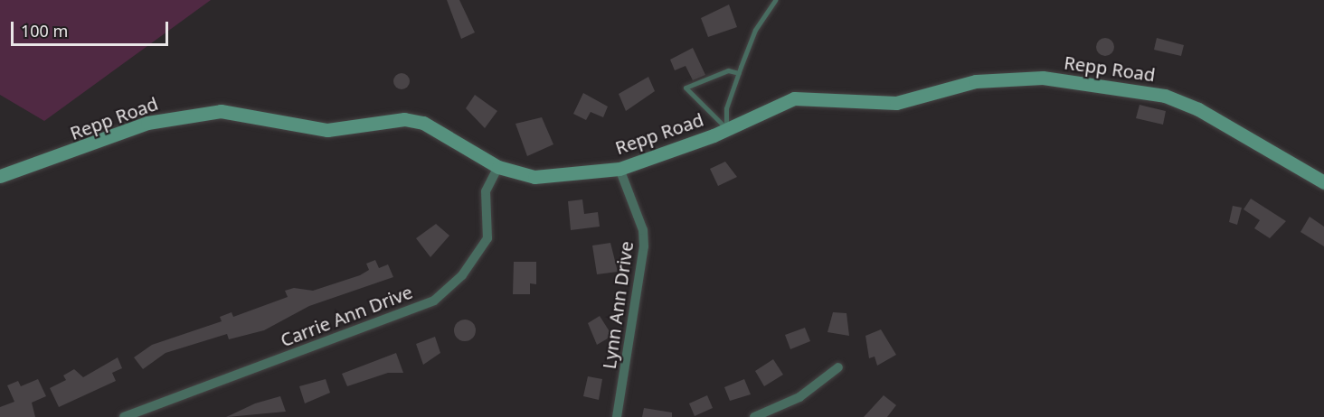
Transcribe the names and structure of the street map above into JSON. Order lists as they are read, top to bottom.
{
  "streets": {
    "street": ["Repp Road", "Lynn Ann Drive", "Carrie Ann Drive"]
  },
  "crossings": [
    ["Repp Road", "Lynn Ann Drive"],
    ["Repp Road", "Carrie Ann Drive"]
  ],
  "scale_bar": "100 m"
}
